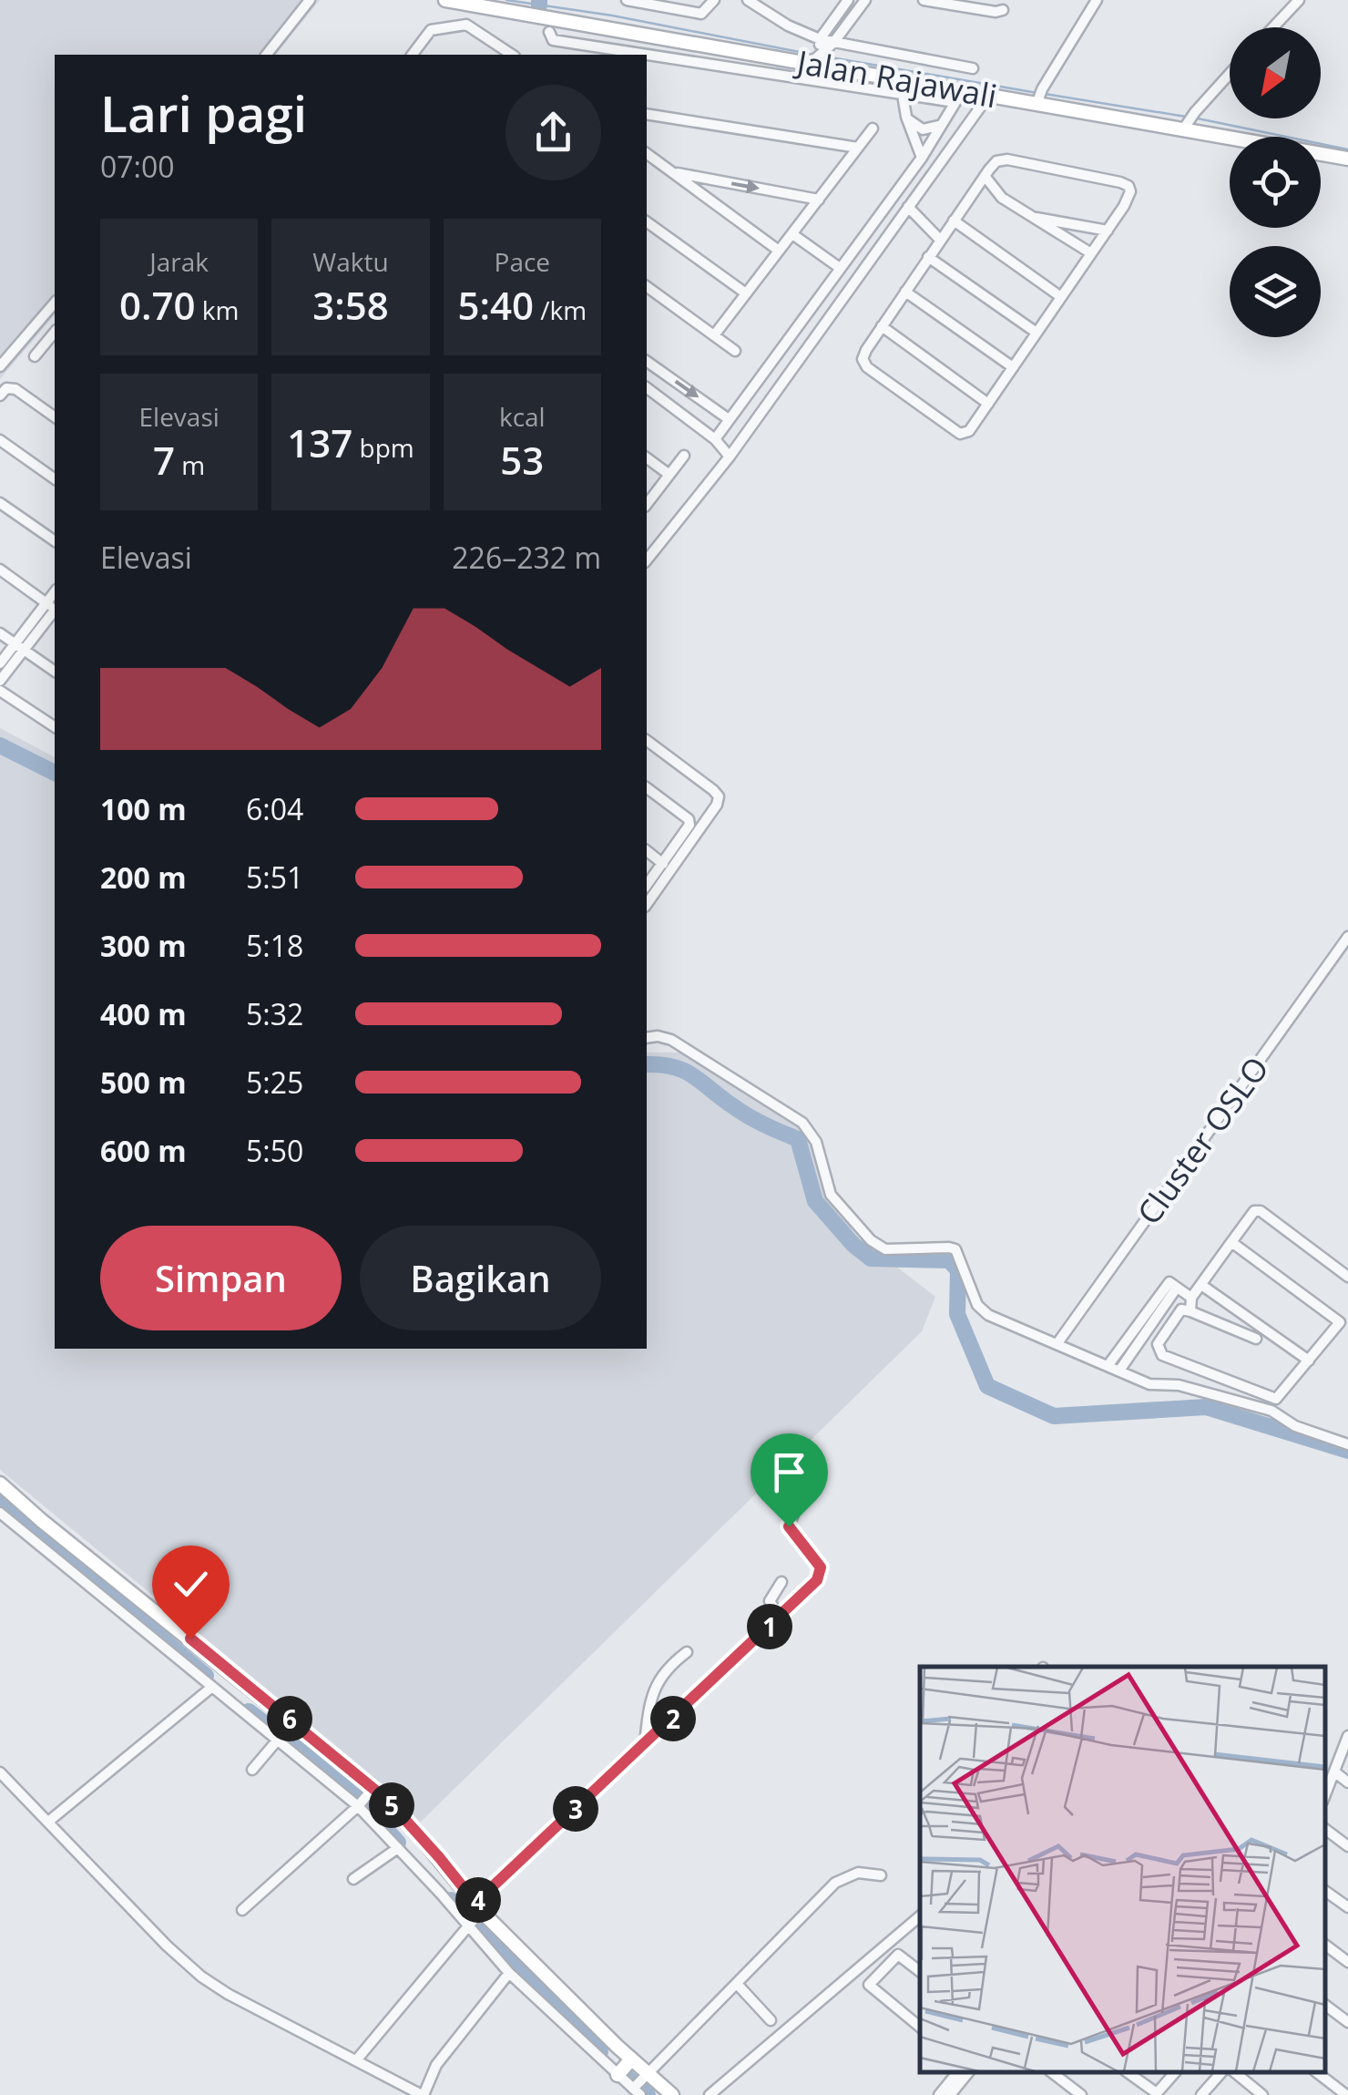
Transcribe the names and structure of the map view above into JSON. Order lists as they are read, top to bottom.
{
  "streets": {
    "street": ["Jalan Rajawali", "Cluster OSLO"]
  },
  "north": "bottom left",
  "page": {
    "heading": ["Lari pagi", "07:00"],
    "stats": [
      ["Jarak", "0.70 km"],
      ["Waktu", "3:58"],
      ["Pace", "5:40 /km"],
      ["Elevasi", "7 m"],
      ["137 bpm"],
      ["kcal", "53"]
    ],
    "chart": ["Elevasi", "226–232 m"],
    "list": [
      {
        "name": "100 m",
        "note": "6:04"
      },
      {
        "name": "200 m",
        "note": "5:51"
      },
      {
        "name": "300 m",
        "note": "5:18"
      },
      {
        "name": "400 m",
        "note": "5:32"
      },
      {
        "name": "500 m",
        "note": "5:25"
      },
      {
        "name": "600 m",
        "note": "5:50"
      }
    ],
    "buttons": ["Simpan", "Bagikan"],
    "pins": [
      "1",
      "2",
      "6",
      "5",
      "3",
      "4"
    ]
  }
}
